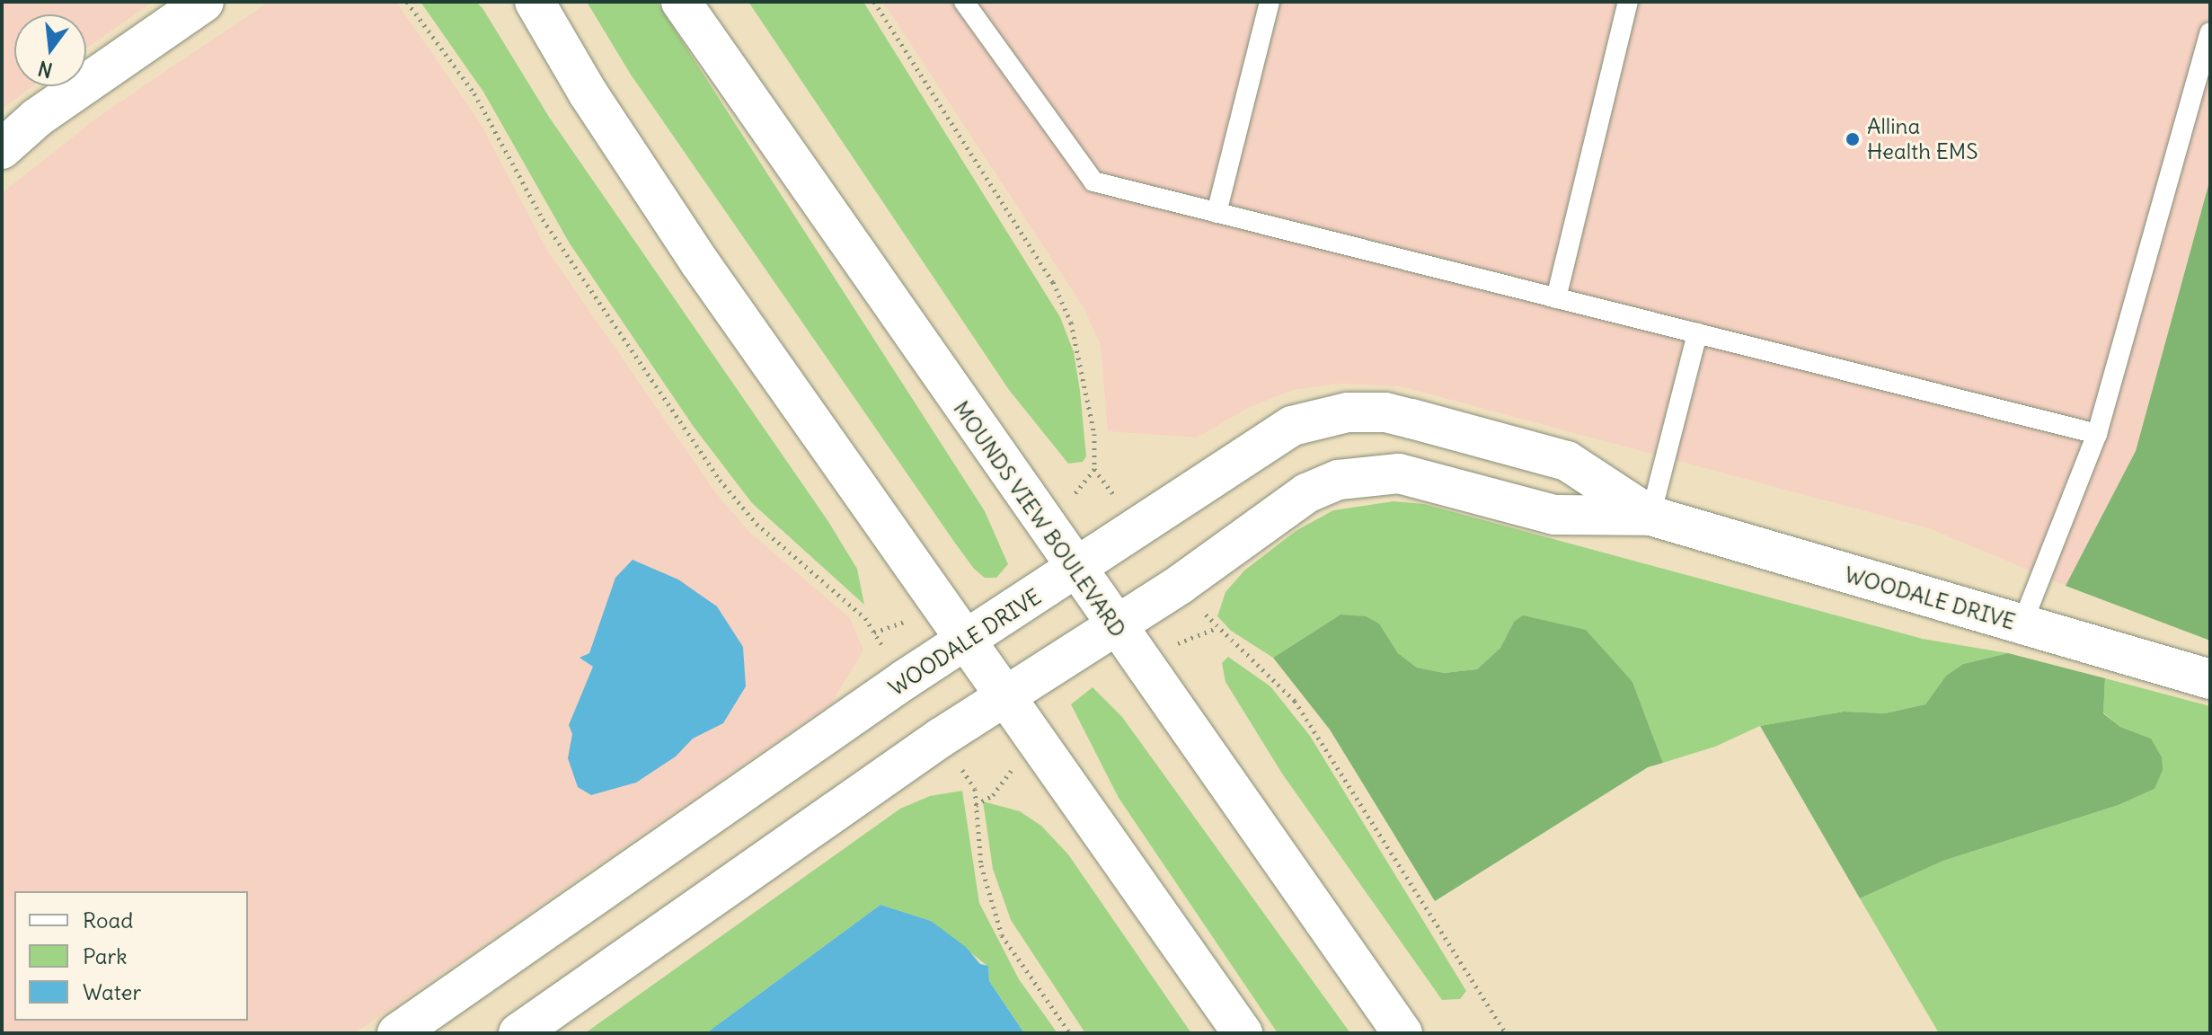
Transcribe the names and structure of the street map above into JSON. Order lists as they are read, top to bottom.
{
  "streets": {
    "street": ["MOUNDS VIEW BOULEVARD", "WOODALE DRIVE"]
  },
  "crossings": [
    ["MOUNDS VIEW BOULEVARD", "WOODALE DRIVE"]
  ],
  "places": ["Allina Health EMS"],
  "legend": ["Road", "Park", "Water"],
  "north": "bottom"
}
